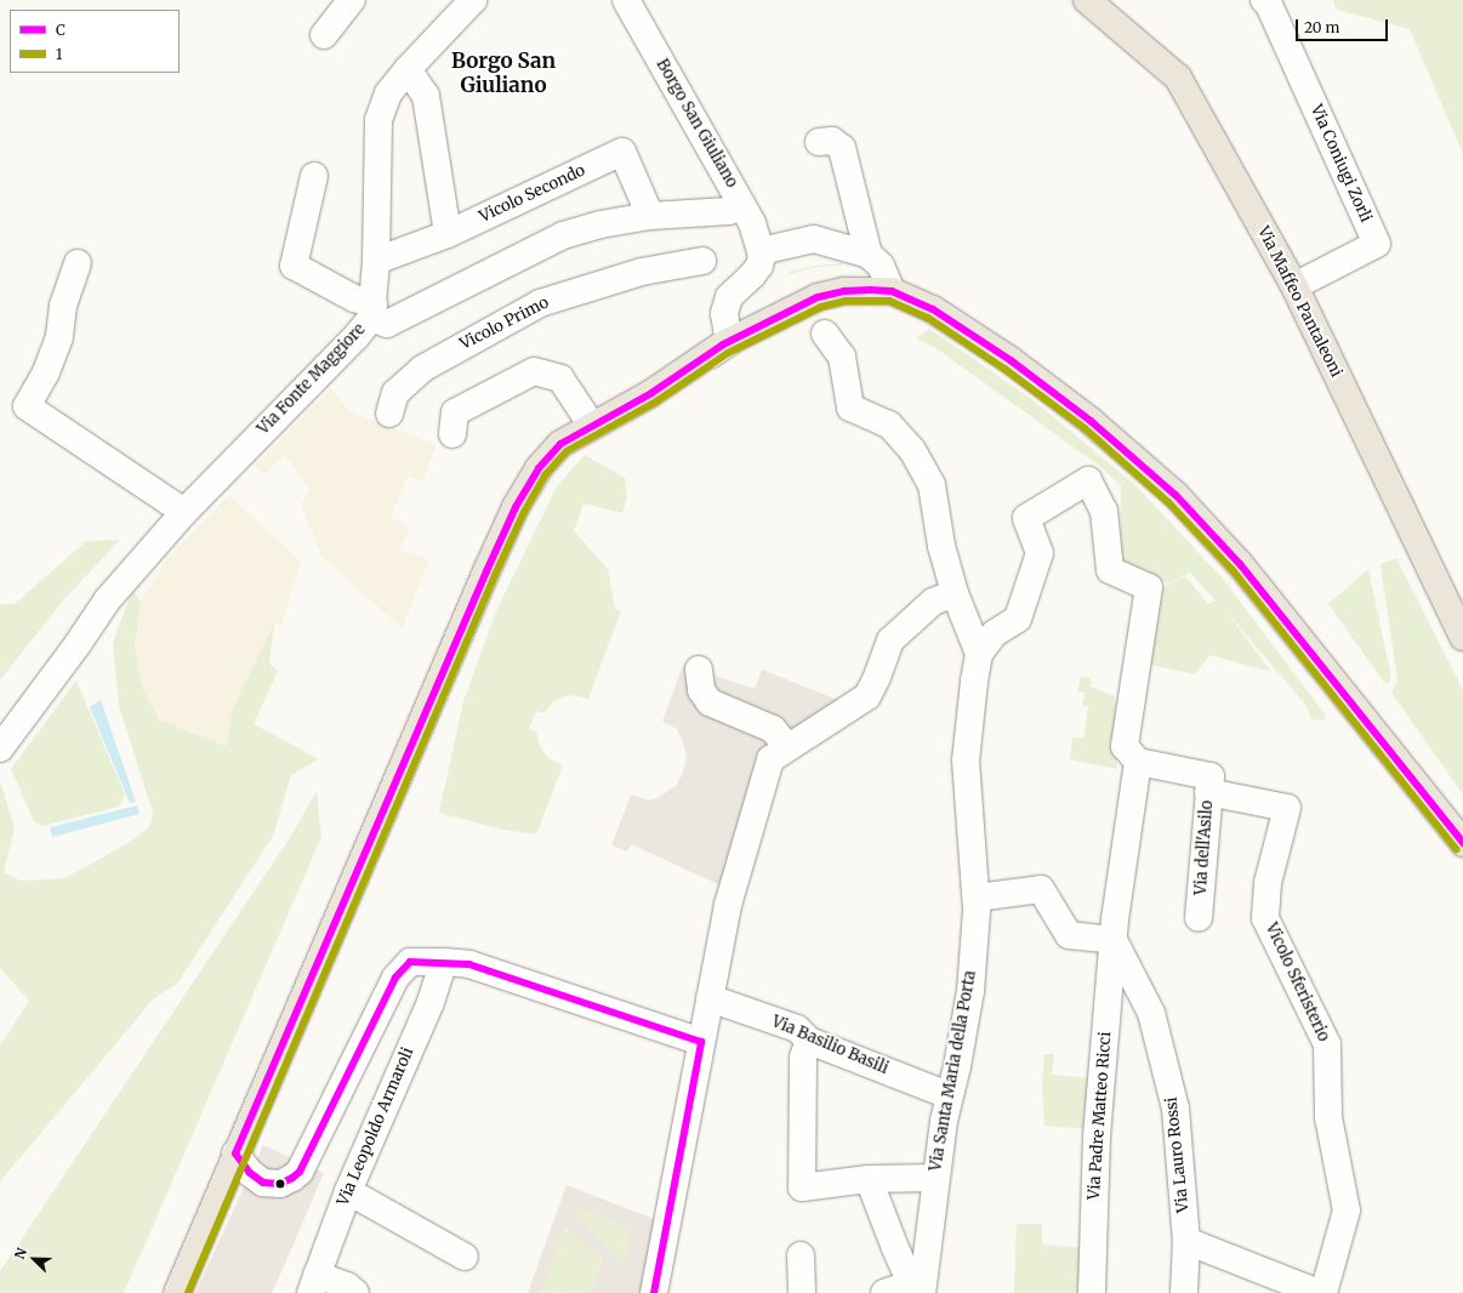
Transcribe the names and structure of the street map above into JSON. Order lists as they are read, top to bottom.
{
  "streets": {
    "main road": ["Via Maffeo Pantaleoni"],
    "street": [
      "Borgo San Giuliano",
      "Via Coniugi Zorli",
      "Vicolo Secondo",
      "Vicolo Primo",
      "Via Fonte Maggiore",
      "Via dell'Asilo",
      "Vicolo Sferisterio",
      "Via Basilio Basili",
      "Via Santa Maria della Porta",
      "Via Padre Matteo Ricci",
      "Via Leopoldo Armaroli",
      "Via Lauro Rossi"
    ]
  },
  "crossings": [
    ["Borgo San Giuliano", "Via Fonte Maggiore"],
    ["Via Coniugi Zorli", "Via Maffeo Pantaleoni"],
    ["Vicolo Secondo", "Via Fonte Maggiore"],
    ["Via dell'Asilo", "Vicolo Sferisterio"],
    ["Via Basilio Basili", "Via Santa Maria della Porta"],
    ["Via Padre Matteo Ricci", "Via Lauro Rossi"]
  ],
  "districts": ["Borgo San Giuliano"],
  "lines": ["transit line C", "transit line 1"],
  "legend": ["C", "1"],
  "scale_bar": "20 m",
  "north": "top left"
}
